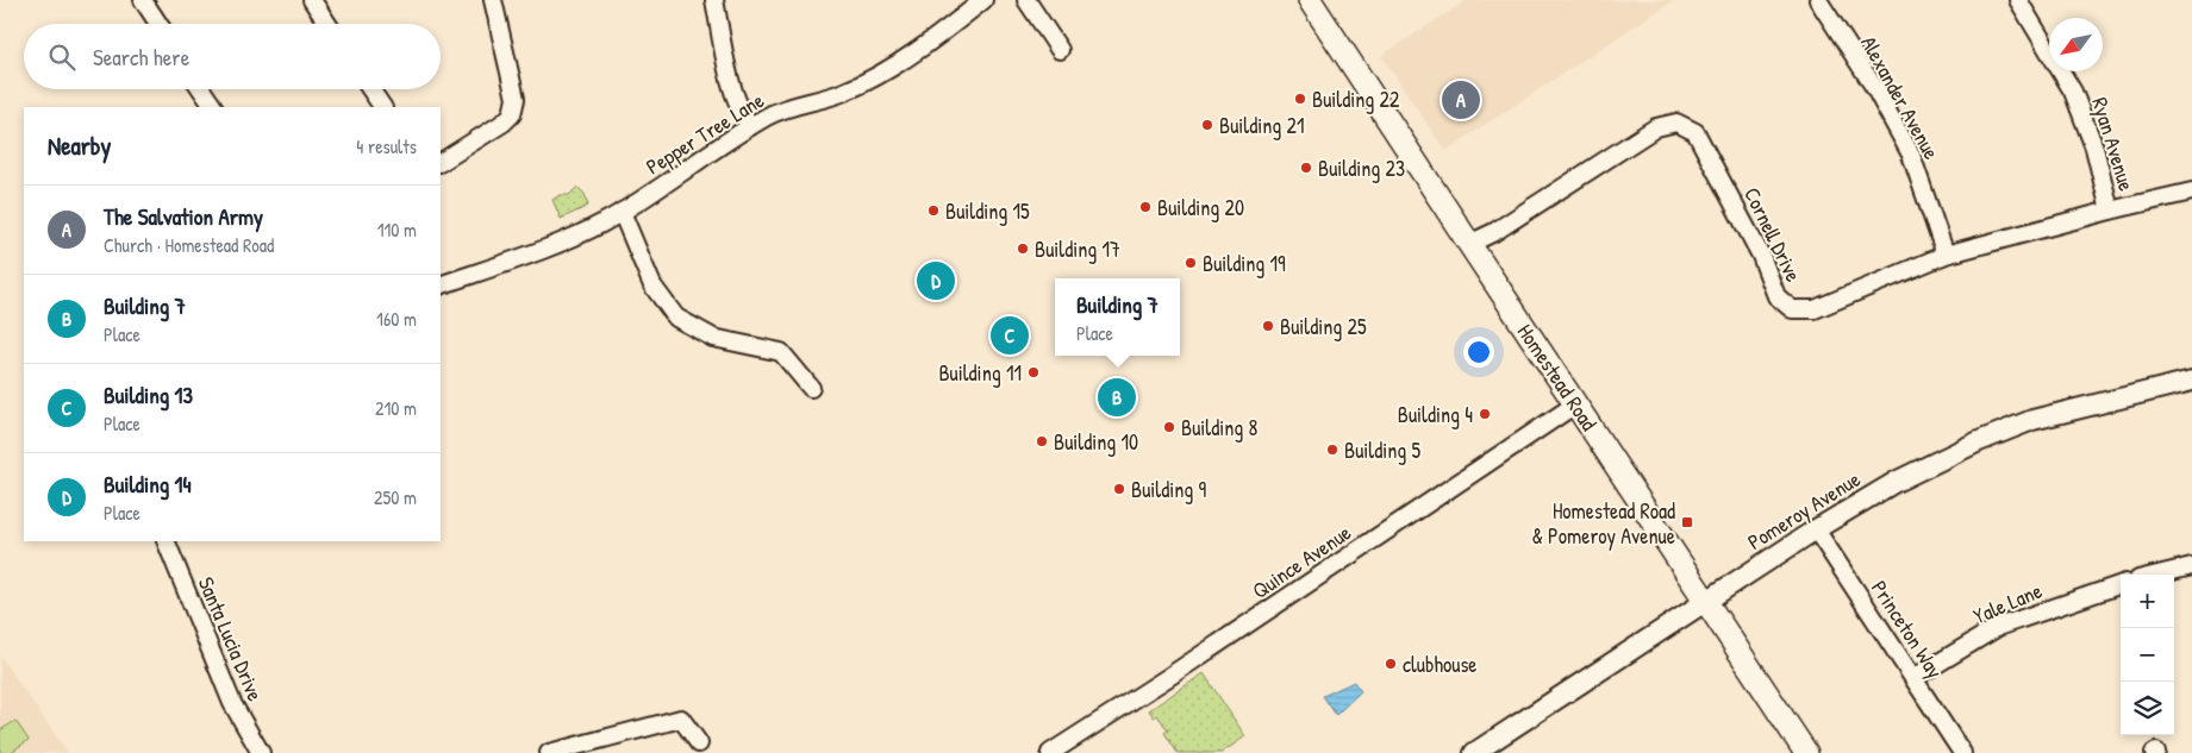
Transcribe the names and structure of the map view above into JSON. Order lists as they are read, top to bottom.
{
  "streets": {
    "main road": ["Homestead Road"],
    "street": [
      "Alexander Avenue",
      "Pepper Tree Lane",
      "Ryan Avenue",
      "Cornell Drive",
      "Pomeroy Avenue",
      "Quince Avenue",
      "Yale Lane",
      "Princeton Way",
      "Santa Lucia Drive"
    ]
  },
  "crossings": [
    ["Alexander Avenue", "Cornell Drive"],
    ["Ryan Avenue", "Cornell Drive"],
    ["Cornell Drive", "Homestead Road"],
    ["Homestead Road", "Pomeroy Avenue"],
    ["Homestead Road", "Quince Avenue"],
    ["Pomeroy Avenue", "Princeton Way"],
    ["Yale Lane", "Princeton Way"]
  ],
  "places": {
    "other": [
      "Building 22",
      "Building 21",
      "Building 23",
      "Building 20",
      "Building 15",
      "Building 17",
      "Building 19",
      "Building 25",
      "Building 11",
      "Building 4",
      "Building 8",
      "Building 10",
      "Building 5",
      "Building 9",
      "clubhouse"
    ],
    "transit": ["Homestead Road & Pomeroy Avenue"]
  },
  "north": "bottom left",
  "page": {
    "search": "Search here",
    "pins": [
      "A",
      "D",
      "C",
      "B"
    ],
    "heading": ["Nearby", "4 results"],
    "list": [
      {
        "mark": "A",
        "name": "The Salvation Army",
        "note": "Church · Homestead Road",
        "value": "110 m"
      },
      {
        "mark": "B",
        "name": "Building 7",
        "note": "Place",
        "value": "160 m"
      },
      {
        "mark": "C",
        "name": "Building 13",
        "note": "Place",
        "value": "210 m"
      },
      {
        "mark": "D",
        "name": "Building 14",
        "note": "Place",
        "value": "250 m"
      }
    ],
    "popup": ["Building 7", "Place"],
    "map_buttons": ["+", "−"]
  }
}
